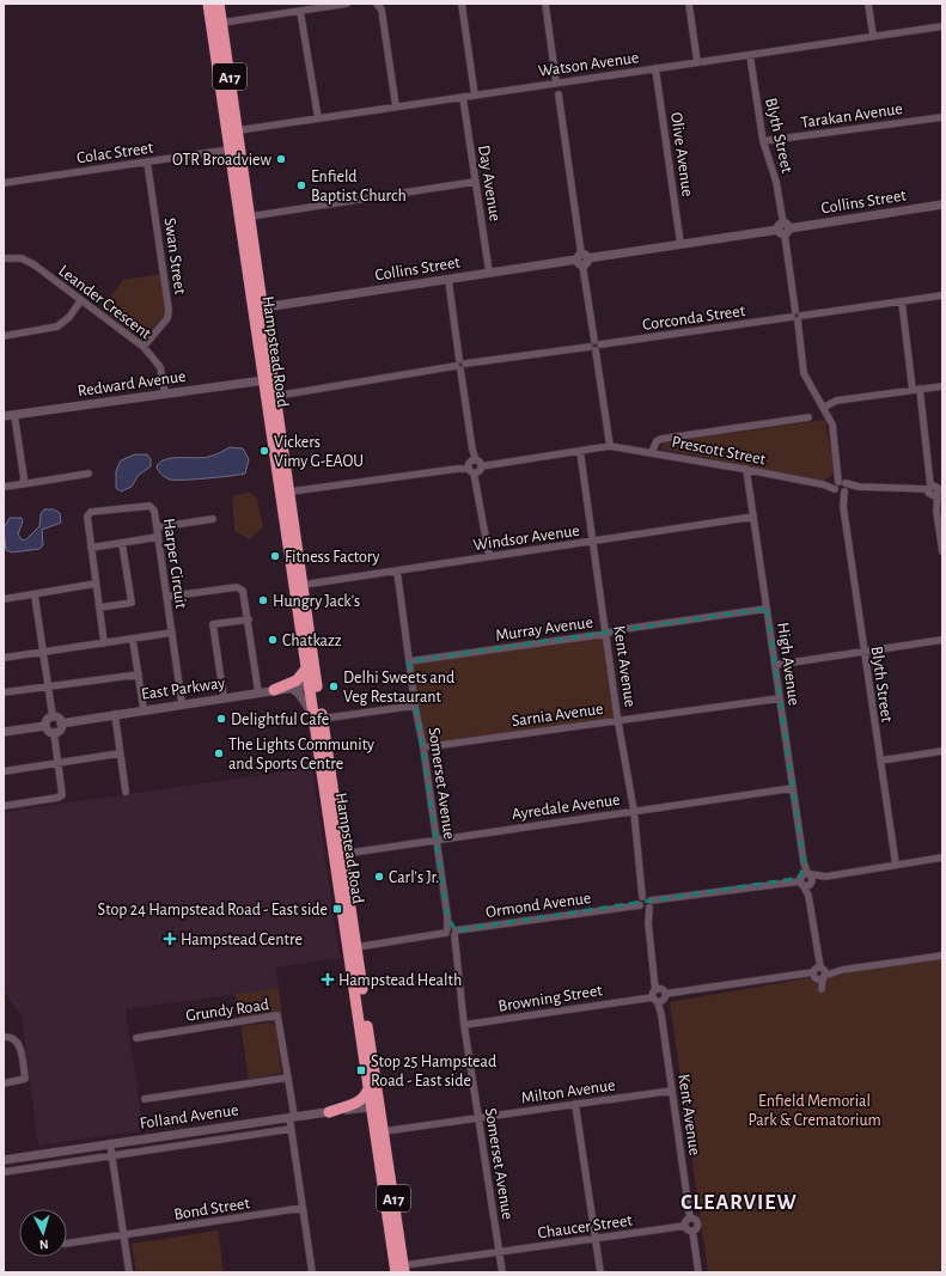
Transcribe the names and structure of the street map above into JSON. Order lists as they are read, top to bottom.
{
  "streets": {
    "highway": ["A17", "Hampstead Road"],
    "street": [
      "Watson Avenue",
      "Tarakan Avenue",
      "Blyth Street",
      "Colac Street",
      "Olive Avenue",
      "Day Avenue",
      "Collins Street",
      "Swan Street",
      "Leander Crescent",
      "Corconda Street",
      "Redward Avenue",
      "Prescott Street",
      "Windsor Avenue",
      "Harper Circuit",
      "Murray Avenue",
      "High Avenue",
      "Kent Avenue",
      "East Parkway",
      "Sarnia Avenue",
      "Somerset Avenue",
      "Ayredale Avenue",
      "Ormond Avenue",
      "Browning Street",
      "Grundy Road",
      "Milton Avenue",
      "Folland Avenue",
      "Bond Street",
      "Chaucer Street"
    ]
  },
  "crossings": [
    ["Watson Avenue", "Blyth Street"],
    ["Watson Avenue", "Olive Avenue"],
    ["Watson Avenue", "Day Avenue"],
    ["Watson Avenue", "Hampstead Road"],
    ["Tarakan Avenue", "Blyth Street"],
    ["Blyth Street", "Collins Street"],
    ["Blyth Street", "Corconda Street"],
    ["Blyth Street", "Prescott Street"],
    ["Blyth Street", "Ormond Avenue"],
    ["Colac Street", "Swan Street"],
    ["Colac Street", "Hampstead Road"],
    ["Olive Avenue", "Collins Street"],
    ["Day Avenue", "Collins Street"],
    ["Collins Street", "Hampstead Road"],
    ["Swan Street", "Leander Crescent"],
    ["Leander Crescent", "Redward Avenue"],
    ["Corconda Street", "Hampstead Road"],
    ["Hampstead Road", "Redward Avenue"],
    ["Hampstead Road", "Prescott Street"],
    ["Hampstead Road", "Windsor Avenue"],
    ["Hampstead Road", "East Parkway"],
    ["Hampstead Road", "Ayredale Avenue"],
    ["Hampstead Road", "Ormond Avenue"],
    ["Hampstead Road", "Milton Avenue"],
    ["Hampstead Road", "Folland Avenue"],
    ["Hampstead Road", "Chaucer Street"],
    ["Prescott Street", "High Avenue"],
    ["Prescott Street", "Kent Avenue"],
    ["Windsor Avenue", "High Avenue"],
    ["Windsor Avenue", "Kent Avenue"],
    ["Windsor Avenue", "Somerset Avenue"],
    ["Harper Circuit", "East Parkway"],
    ["Murray Avenue", "High Avenue"],
    ["Murray Avenue", "Kent Avenue"],
    ["Murray Avenue", "Somerset Avenue"],
    ["High Avenue", "Sarnia Avenue"],
    ["High Avenue", "Ayredale Avenue"],
    ["High Avenue", "Ormond Avenue"],
    ["High Avenue", "Browning Street"],
    ["Kent Avenue", "Sarnia Avenue"],
    ["Kent Avenue", "Ayredale Avenue"],
    ["Kent Avenue", "Ormond Avenue"],
    ["Kent Avenue", "Browning Street"],
    ["Kent Avenue", "Milton Avenue"],
    ["Kent Avenue", "Chaucer Street"],
    ["Sarnia Avenue", "Somerset Avenue"],
    ["Somerset Avenue", "Ayredale Avenue"],
    ["Somerset Avenue", "Ormond Avenue"],
    ["Somerset Avenue", "Browning Street"],
    ["Somerset Avenue", "Milton Avenue"],
    ["Somerset Avenue", "Chaucer Street"],
    ["Grundy Road", "Folland Avenue"],
    ["Grundy Road", "Bond Street"]
  ],
  "districts": ["CLEARVIEW"],
  "parks": ["Enfield Memorial Park & Crematorium"],
  "places": {
    "other": [
      "OTR Broadview",
      "Enfield Baptist Church",
      "Vickers Vimy G-EAOU",
      "Fitness Factory",
      "Hungry Jack's",
      "Chatkazz",
      "Delhi Sweets and Veg Restaurant",
      "Delightful Cafe",
      "The Lights Community and Sports Centre",
      "Carl's Jr."
    ],
    "transit": ["Stop 24 Hampstead Road - East side", "Stop 25 Hampstead Road - East side"],
    "health": ["Hampstead Centre", "Hampstead Health"]
  },
  "north": "bottom"
}
